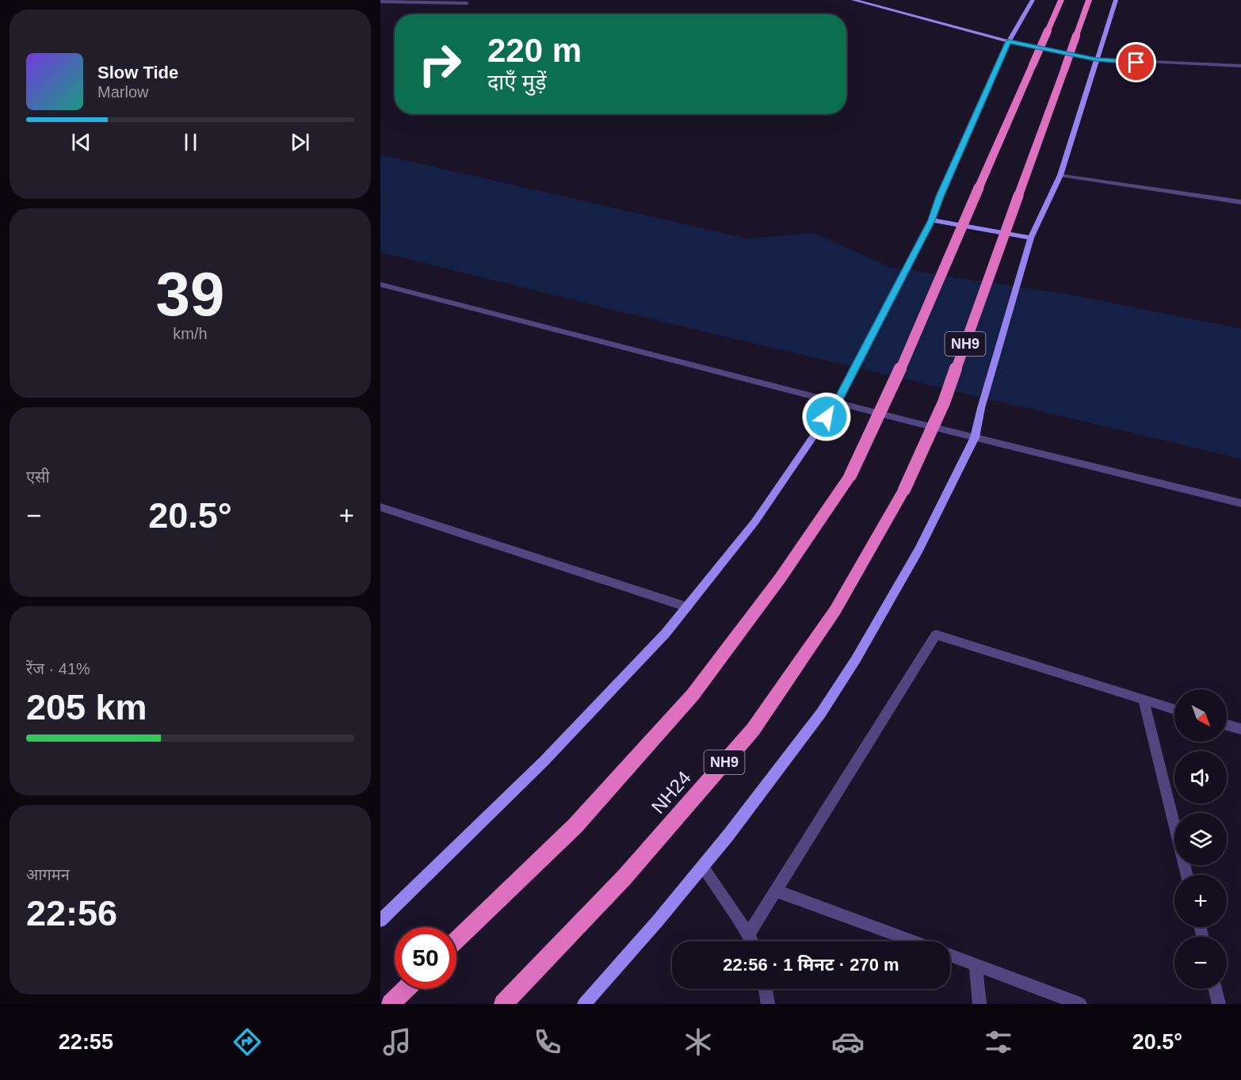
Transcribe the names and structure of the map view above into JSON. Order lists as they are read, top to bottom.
{
  "streets": {
    "highway": ["NH9", "NH24"]
  },
  "north": "bottom right",
  "page": {
    "turn": ["220 m", "दाएँ मुड़ें"],
    "song": ["Slow Tide", "Marlow"],
    "tile": [
      ["39", "km/h"],
      "एसी",
      ["रेंज · 41%", "205 km"],
      ["आगमन", "22:56"]
    ],
    "heat": ["−", "20.5°", "+"],
    "map_buttons": ["+", "−"],
    "limit": "50",
    "trip": "22:56 · 1 मिनट · 270 m",
    "tabs": ["22:55", "20.5°"]
  }
}
